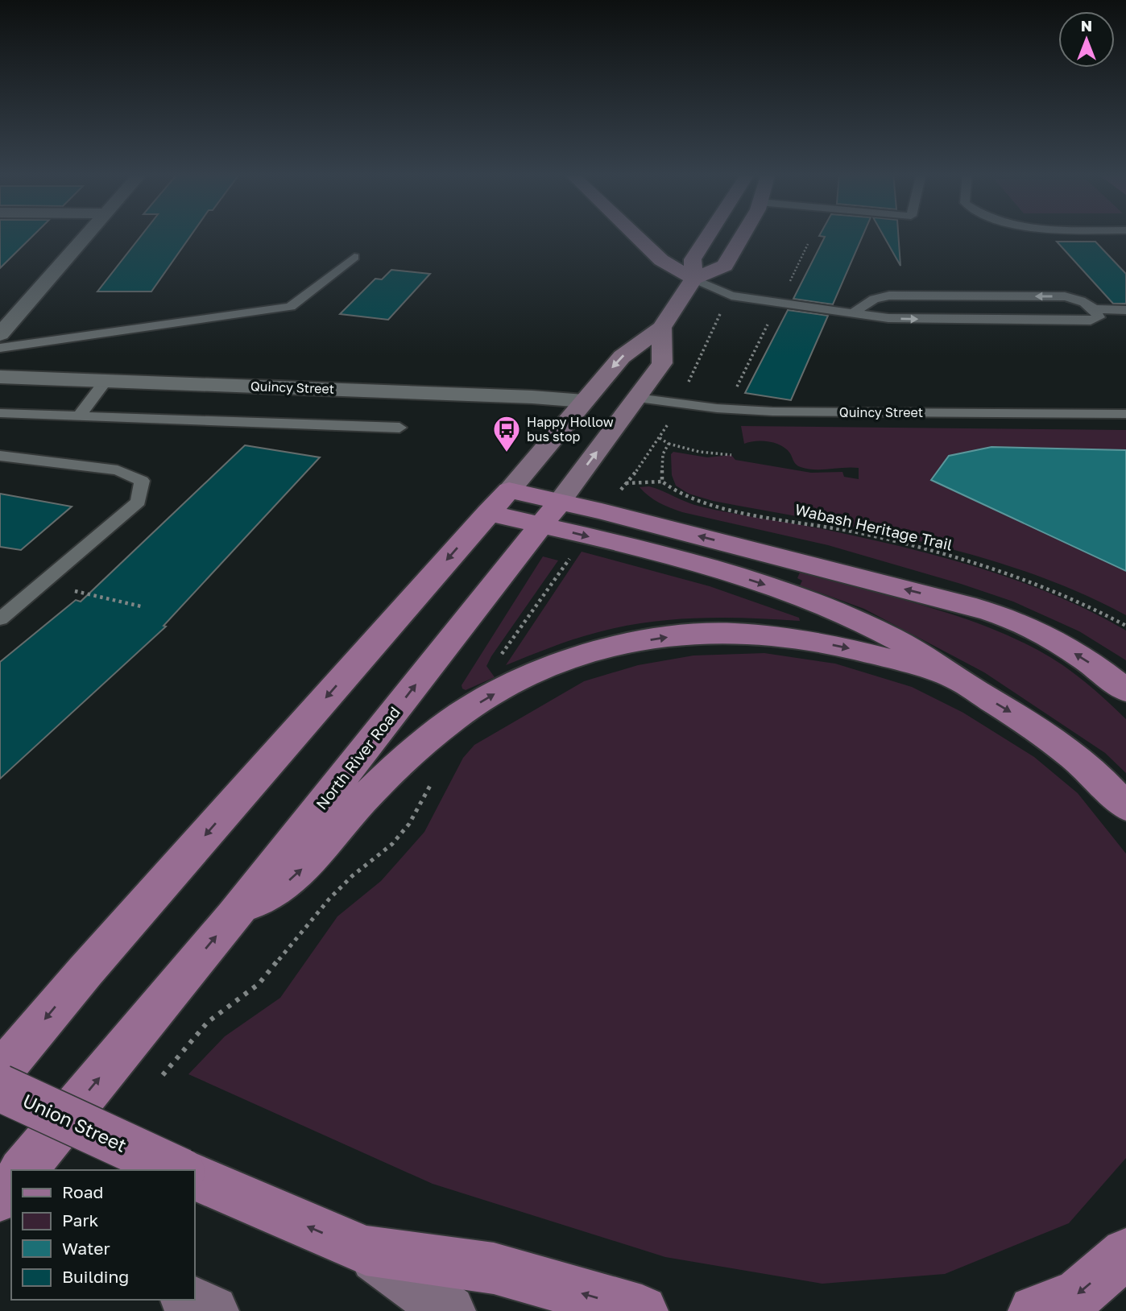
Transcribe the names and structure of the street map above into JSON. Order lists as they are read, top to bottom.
{
  "streets": {
    "main road": ["North River Road", "Union Street"],
    "street": ["Quincy Street"],
    "path": ["Wabash Heritage Trail"]
  },
  "crossings": [
    ["Quincy Street", "North River Road"]
  ],
  "one_way": ["Union Street"],
  "places": {
    "bus stop": ["Happy Hollow bus stop"]
  },
  "legend": [
    "Road",
    "Park",
    "Water",
    "Building"
  ],
  "north": "top"
}
